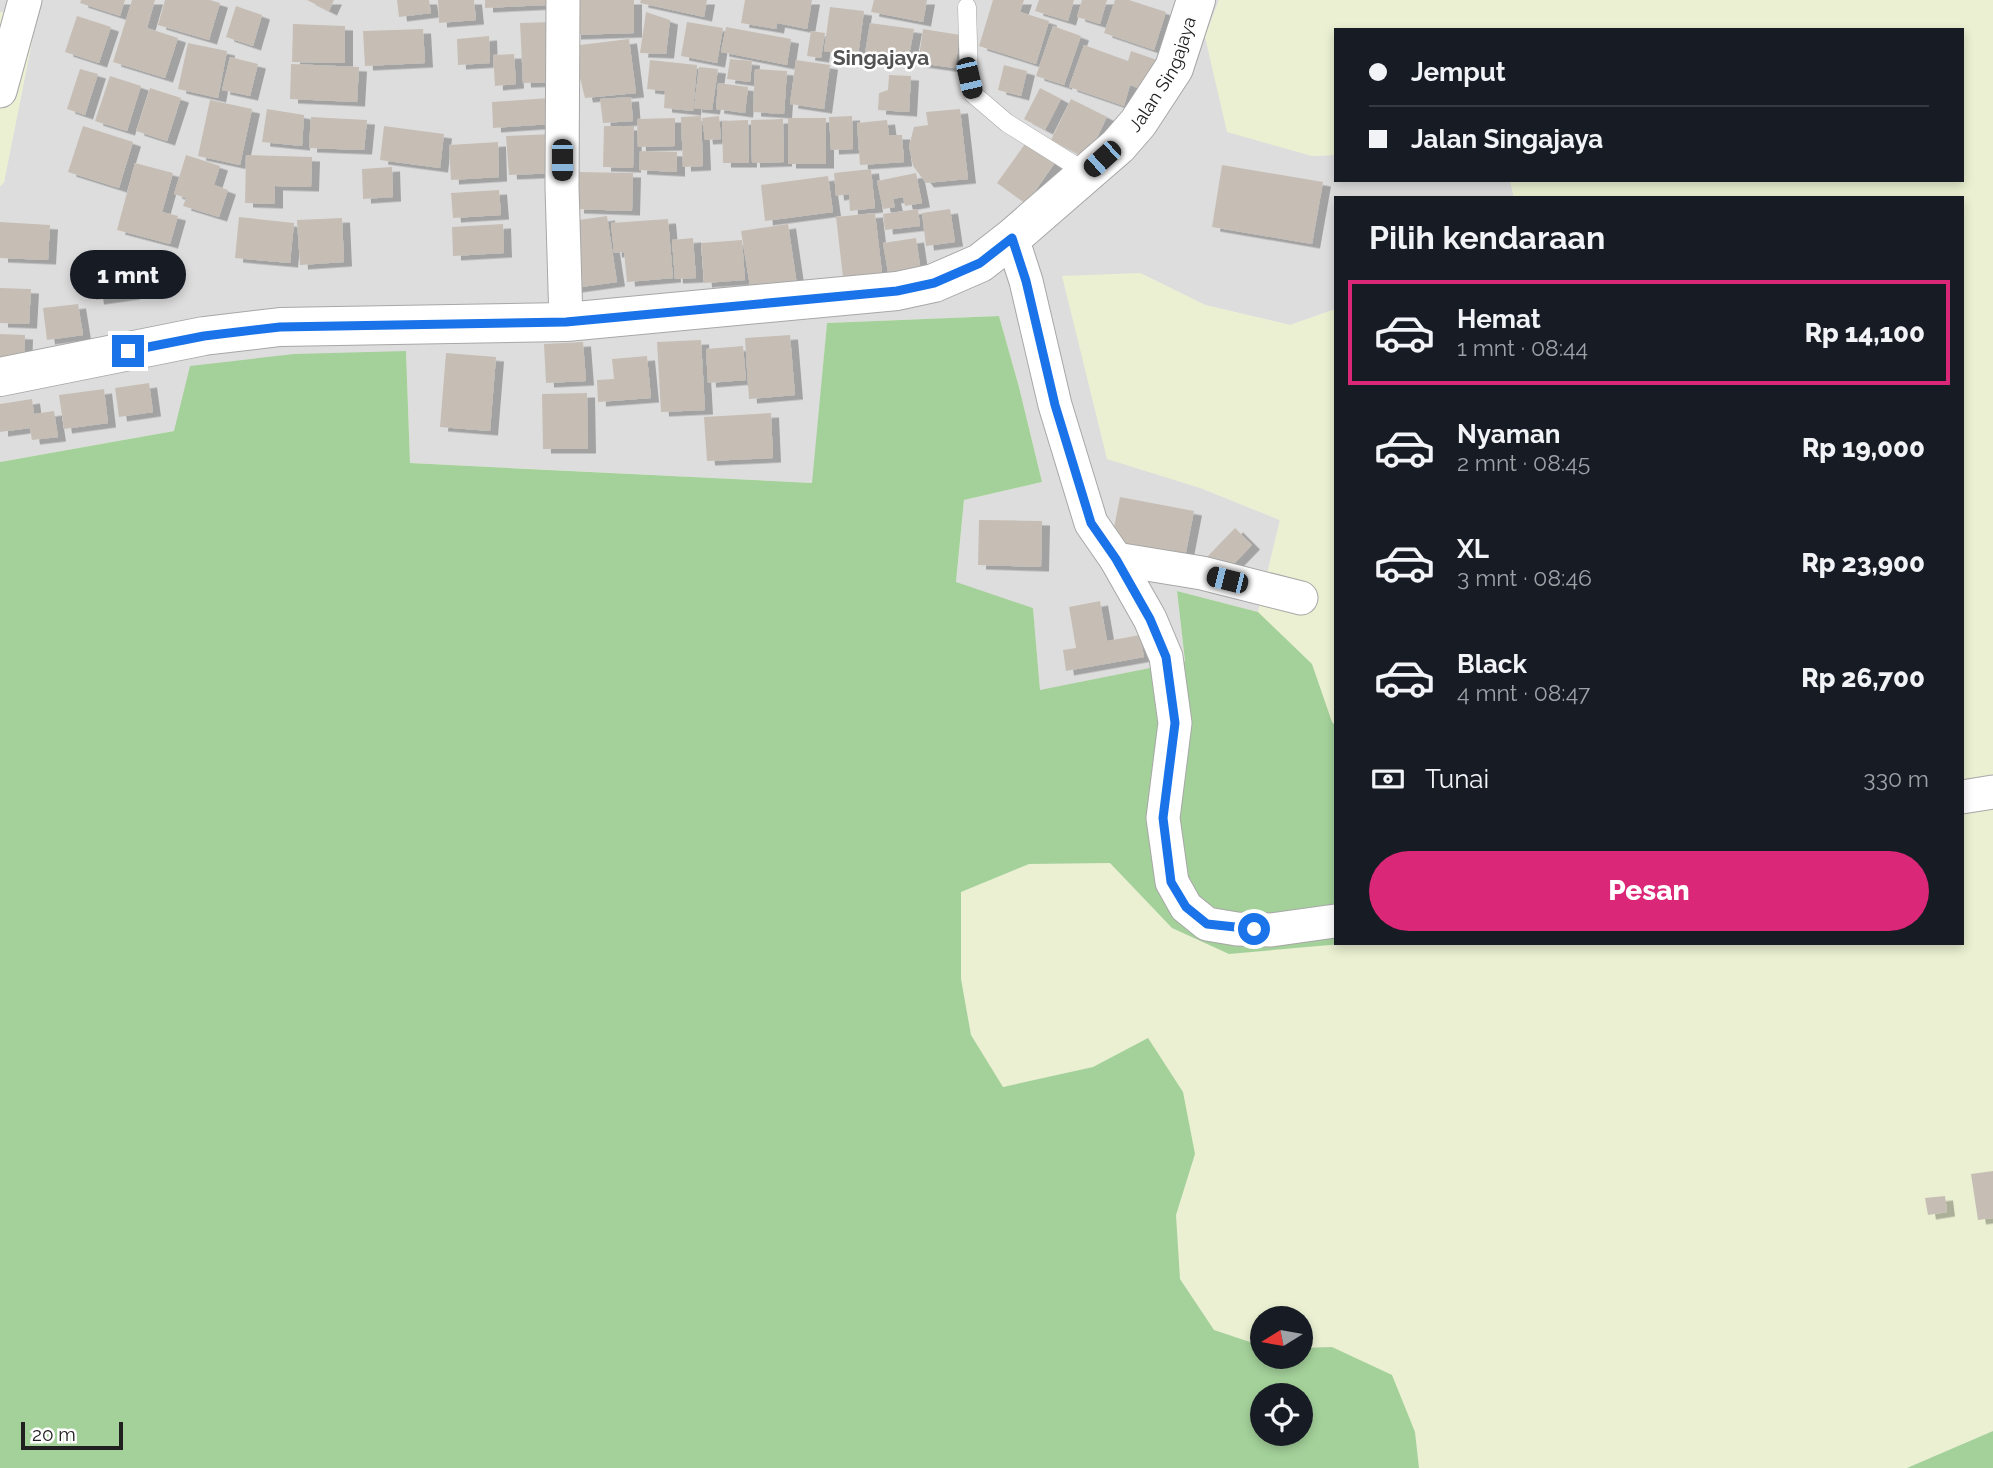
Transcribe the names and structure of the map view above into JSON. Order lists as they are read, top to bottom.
{
  "streets": {
    "street": ["Jalan Singajaya"]
  },
  "districts": ["Singajaya"],
  "scale_bar": "20 m",
  "north": "left",
  "page": {
    "banner": ["Jemput", "Jalan Singajaya"],
    "heading": "Pilih kendaraan",
    "bubble": "1 mnt",
    "list": [
      {
        "name": "Hemat",
        "note": "1 mnt · 08:44",
        "value": "Rp 14,100"
      },
      {
        "name": "Nyaman",
        "note": "2 mnt · 08:45",
        "value": "Rp 19,000"
      },
      {
        "name": "XL",
        "note": "3 mnt · 08:46",
        "value": "Rp 23,900"
      },
      {
        "name": "Black",
        "note": "4 mnt · 08:47",
        "value": "Rp 26,700"
      }
    ],
    "pay": ["Tunai", "330 m"],
    "buttons": "Pesan",
    "scale": "20 m"
  }
}
